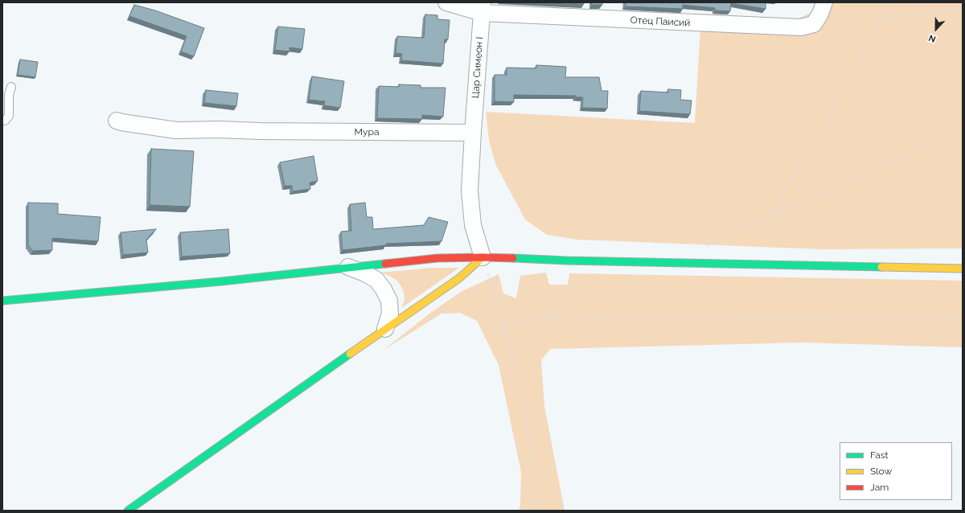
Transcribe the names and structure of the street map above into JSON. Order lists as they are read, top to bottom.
{
  "streets": {
    "street": ["Отец Паисий", "Цар Симеон I", "Мура"]
  },
  "crossings": [
    ["Отец Паисий", "Цар Симеон I"],
    ["Цар Симеон I", "Мура"]
  ],
  "legend": ["Fast", "Slow", "Jam"],
  "north": "bottom"
}
